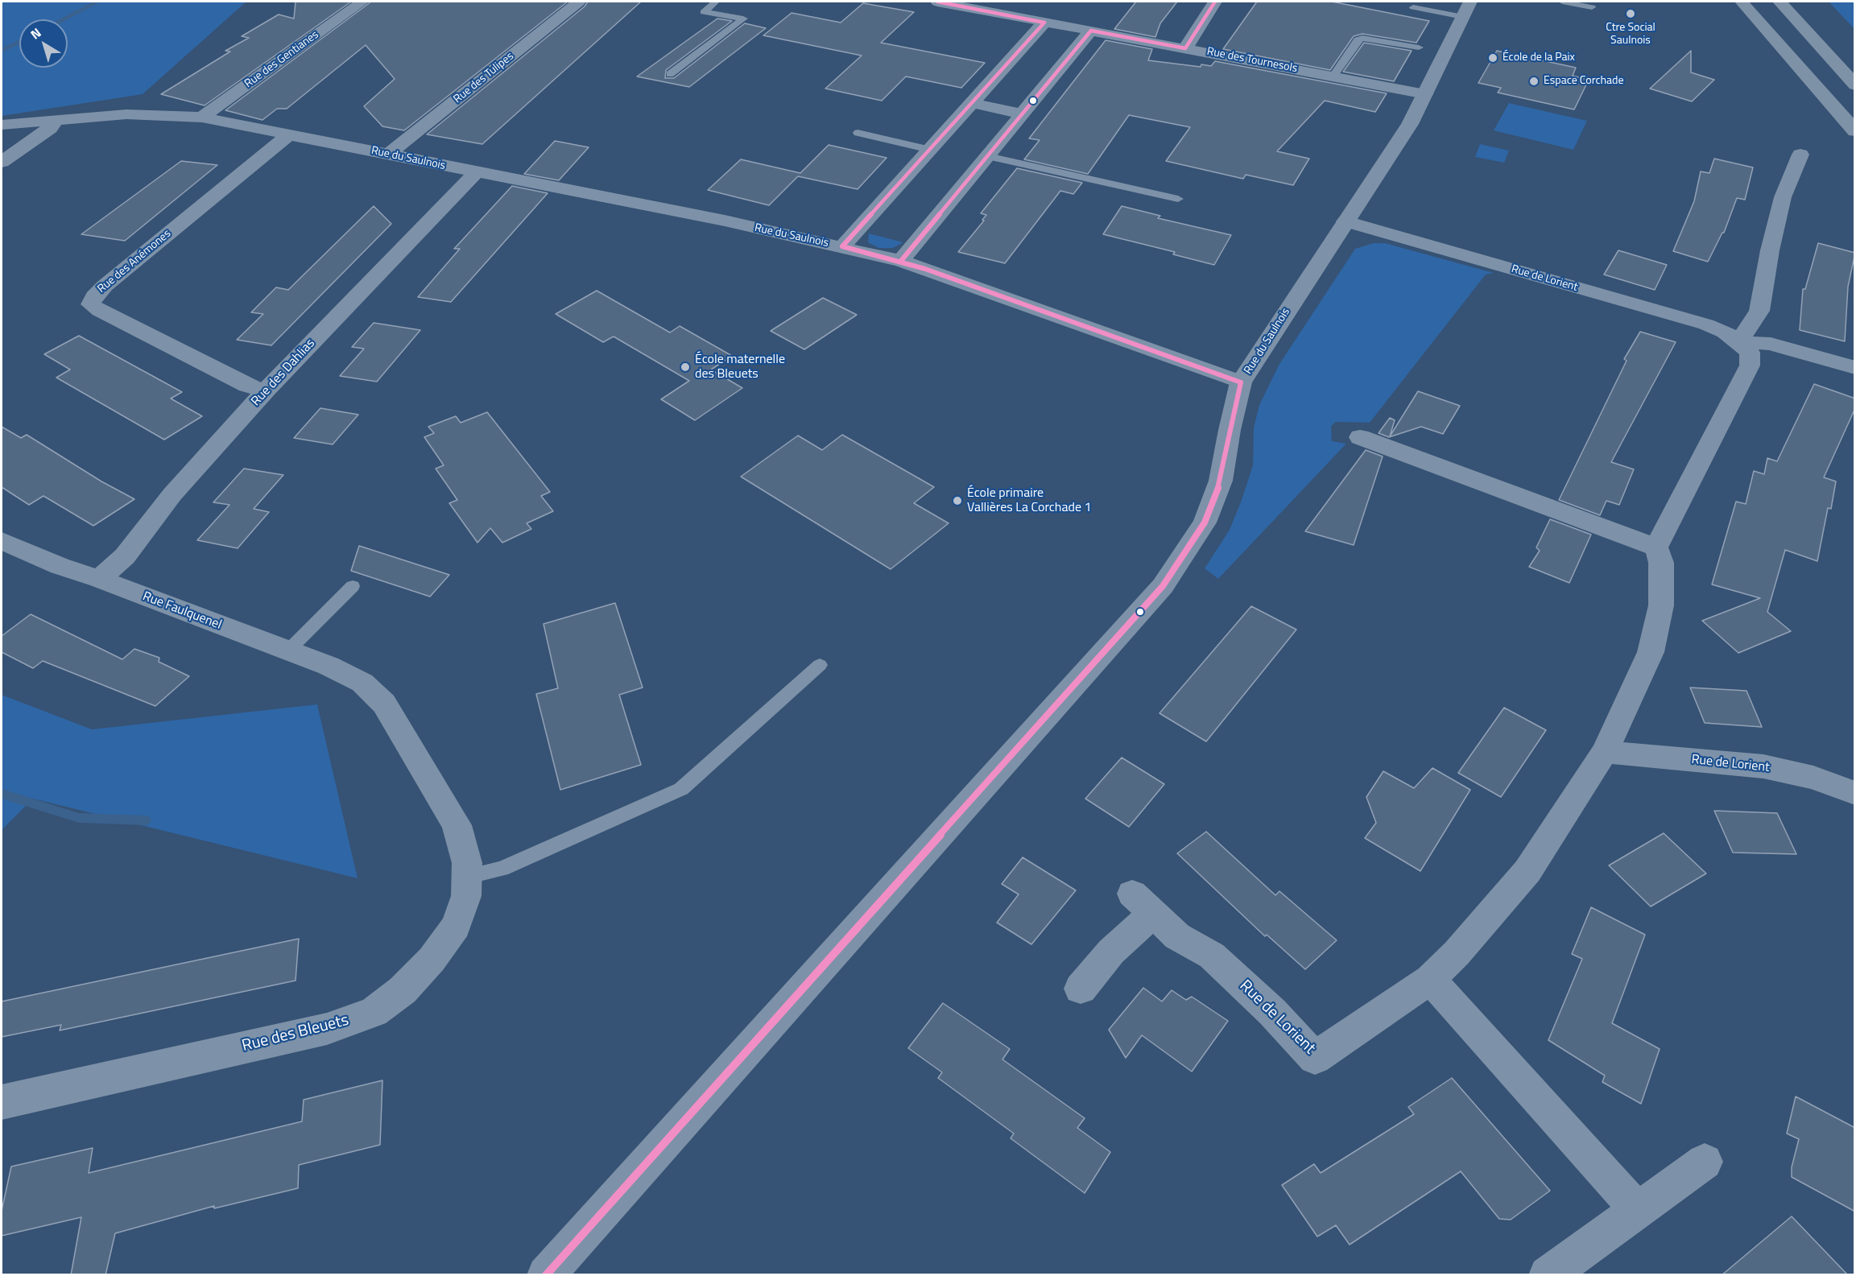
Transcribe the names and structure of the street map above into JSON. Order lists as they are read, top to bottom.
{
  "streets": {
    "street": [
      "Rue des Gentianes",
      "Rue des Tournesols",
      "Rue des Tulipes",
      "Rue du Saulnois",
      "Rue des Anémones",
      "Rue de Lorient",
      "Rue des Dahlias",
      "Rue Faulquenel",
      "Rue des Bleuets"
    ]
  },
  "crossings": [
    ["Rue des Gentianes", "Rue du Saulnois"],
    ["Rue des Tournesols", "Rue du Saulnois"],
    ["Rue des Tulipes", "Rue du Saulnois"],
    ["Rue du Saulnois", "Rue des Anémones"],
    ["Rue du Saulnois", "Rue de Lorient"],
    ["Rue du Saulnois", "Rue des Dahlias"],
    ["Rue des Anémones", "Rue des Dahlias"],
    ["Rue des Dahlias", "Rue Faulquenel"],
    ["Rue Faulquenel", "Rue des Bleuets"]
  ],
  "places": [
    "Ctre Social Saulnois",
    "École de la Paix",
    "Espace Corchade",
    "École maternelle des Bleuets",
    "École primaire Vallières La Corchade 1"
  ],
  "north": "top left"
}
